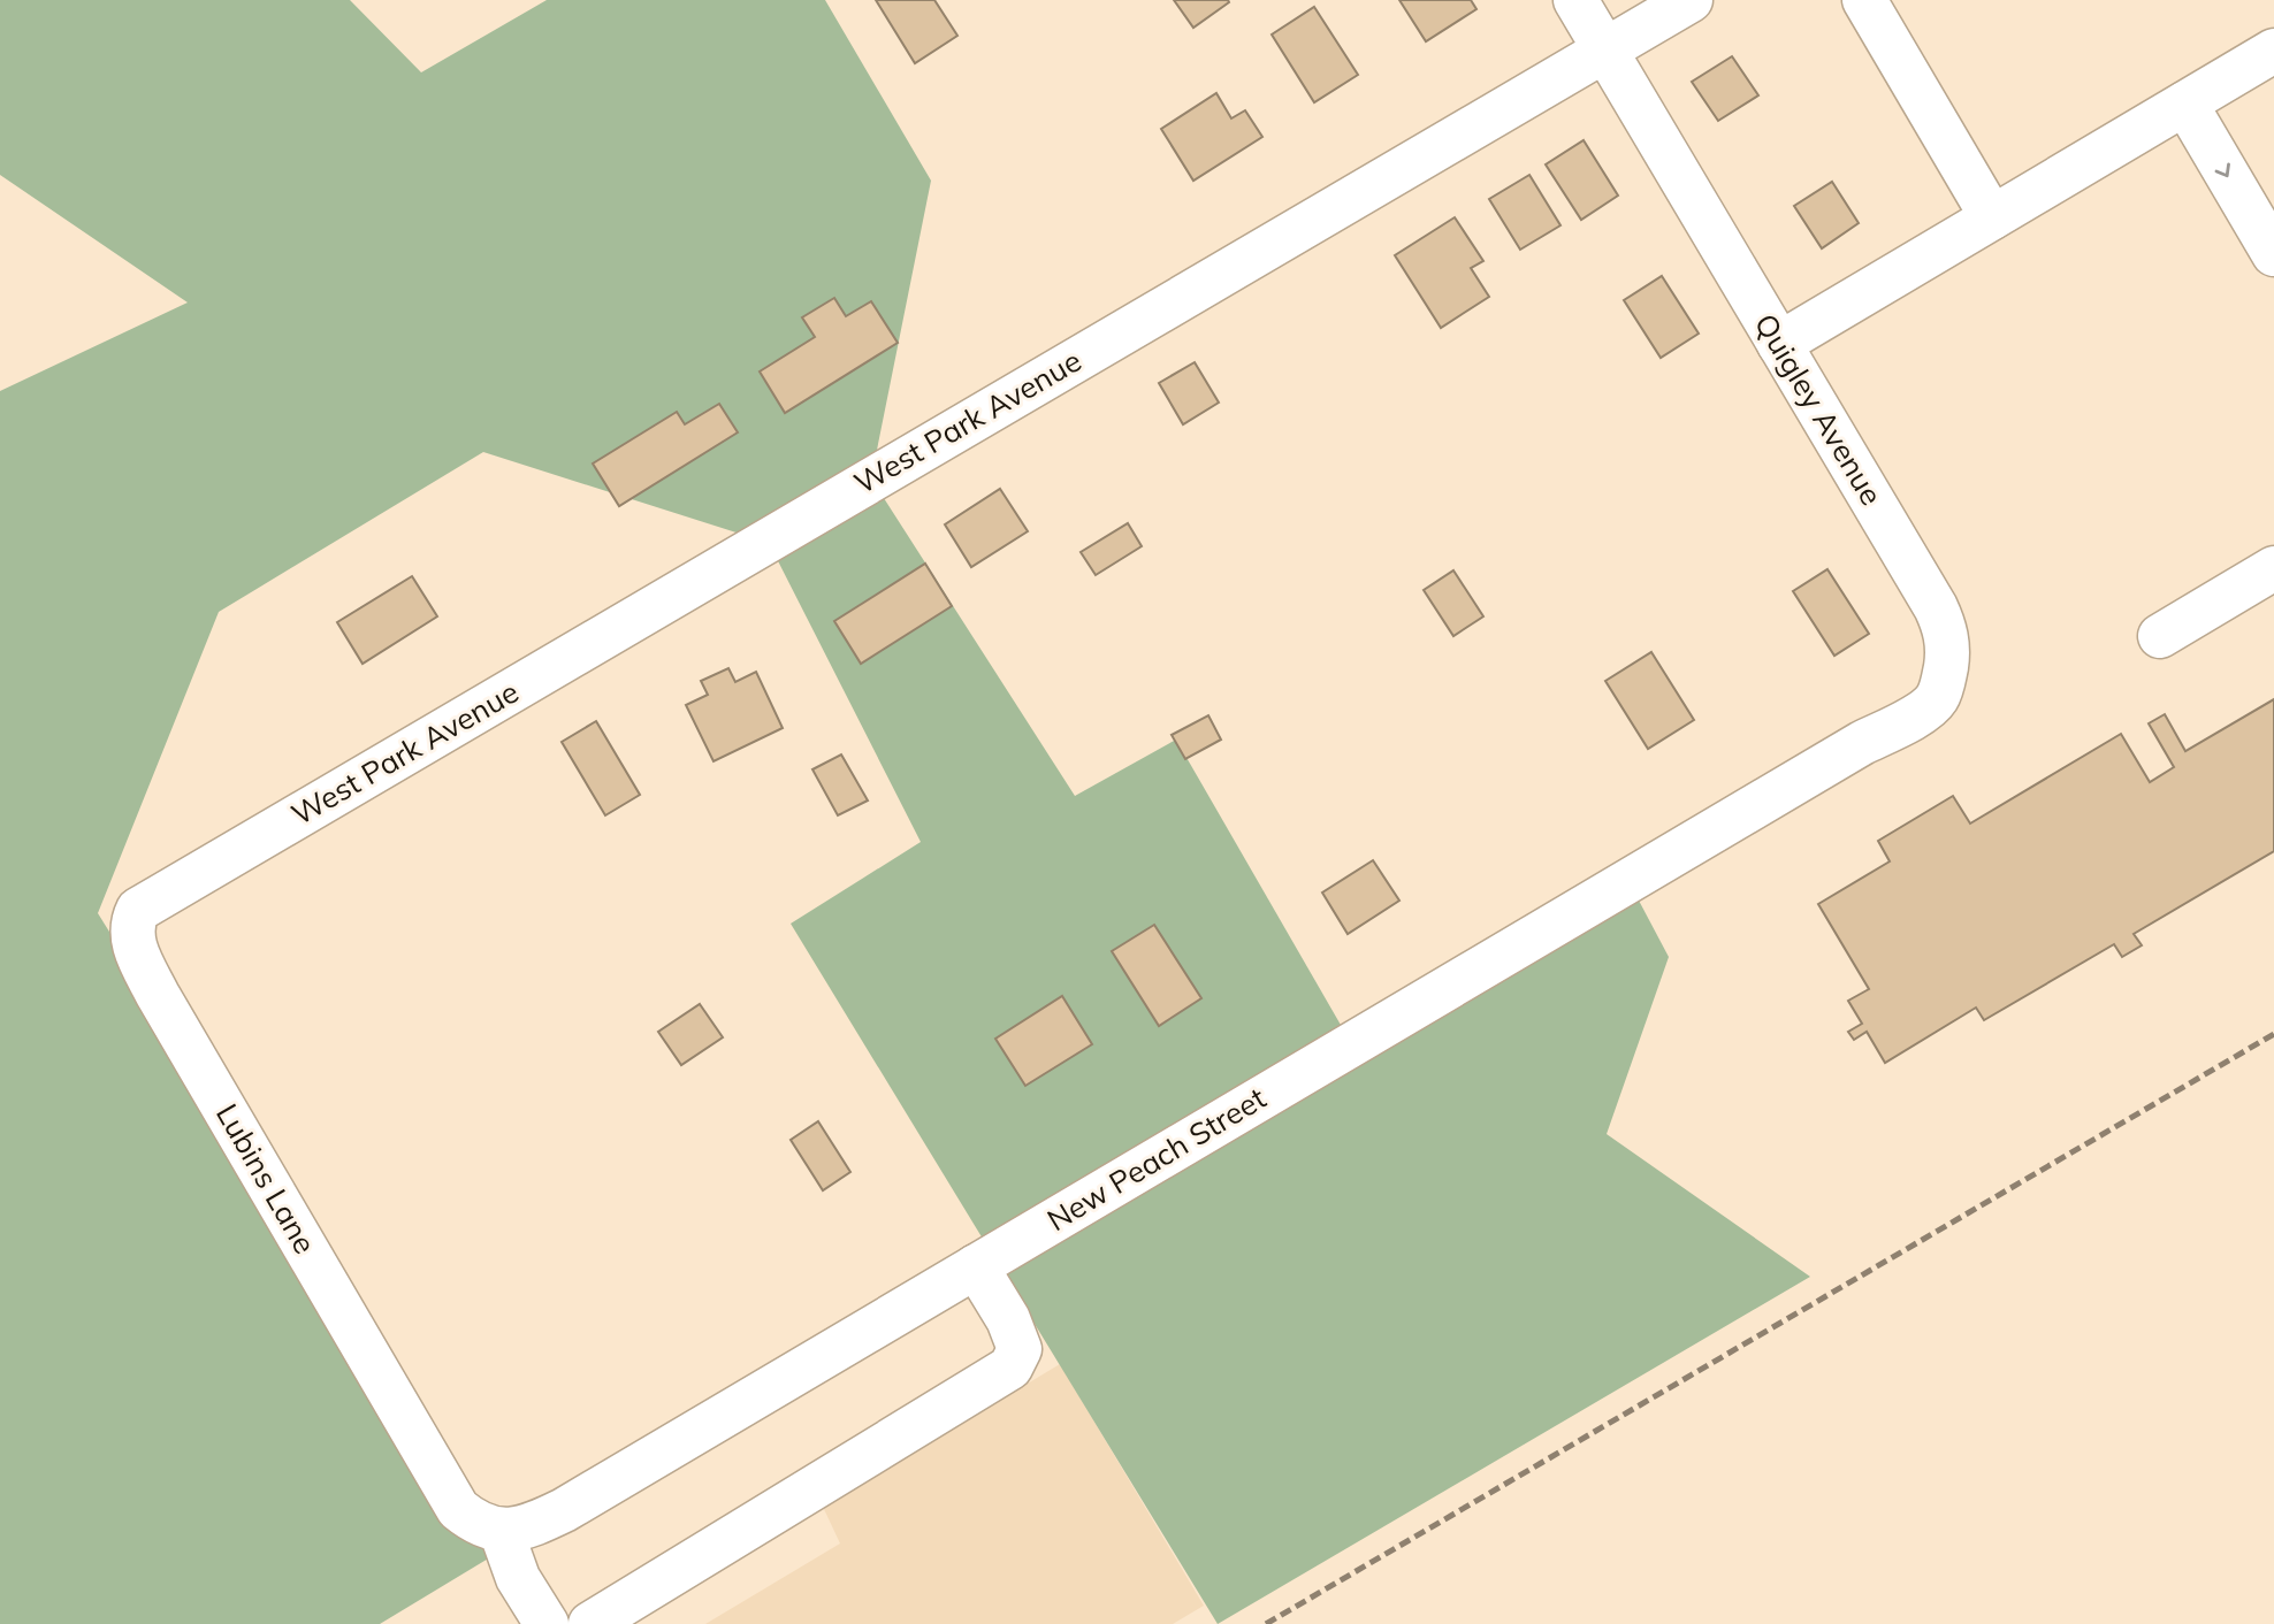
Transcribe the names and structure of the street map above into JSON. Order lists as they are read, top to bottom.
{
  "streets": {
    "street": [
      "Quigley Avenue",
      "West Park Avenue",
      "New Peach Street",
      "Lubins Lane"
    ]
  },
  "crossings": [
    ["Quigley Avenue", "West Park Avenue"],
    ["Quigley Avenue", "New Peach Street"],
    ["West Park Avenue", "Lubins Lane"],
    ["New Peach Street", "Lubins Lane"]
  ]
}
